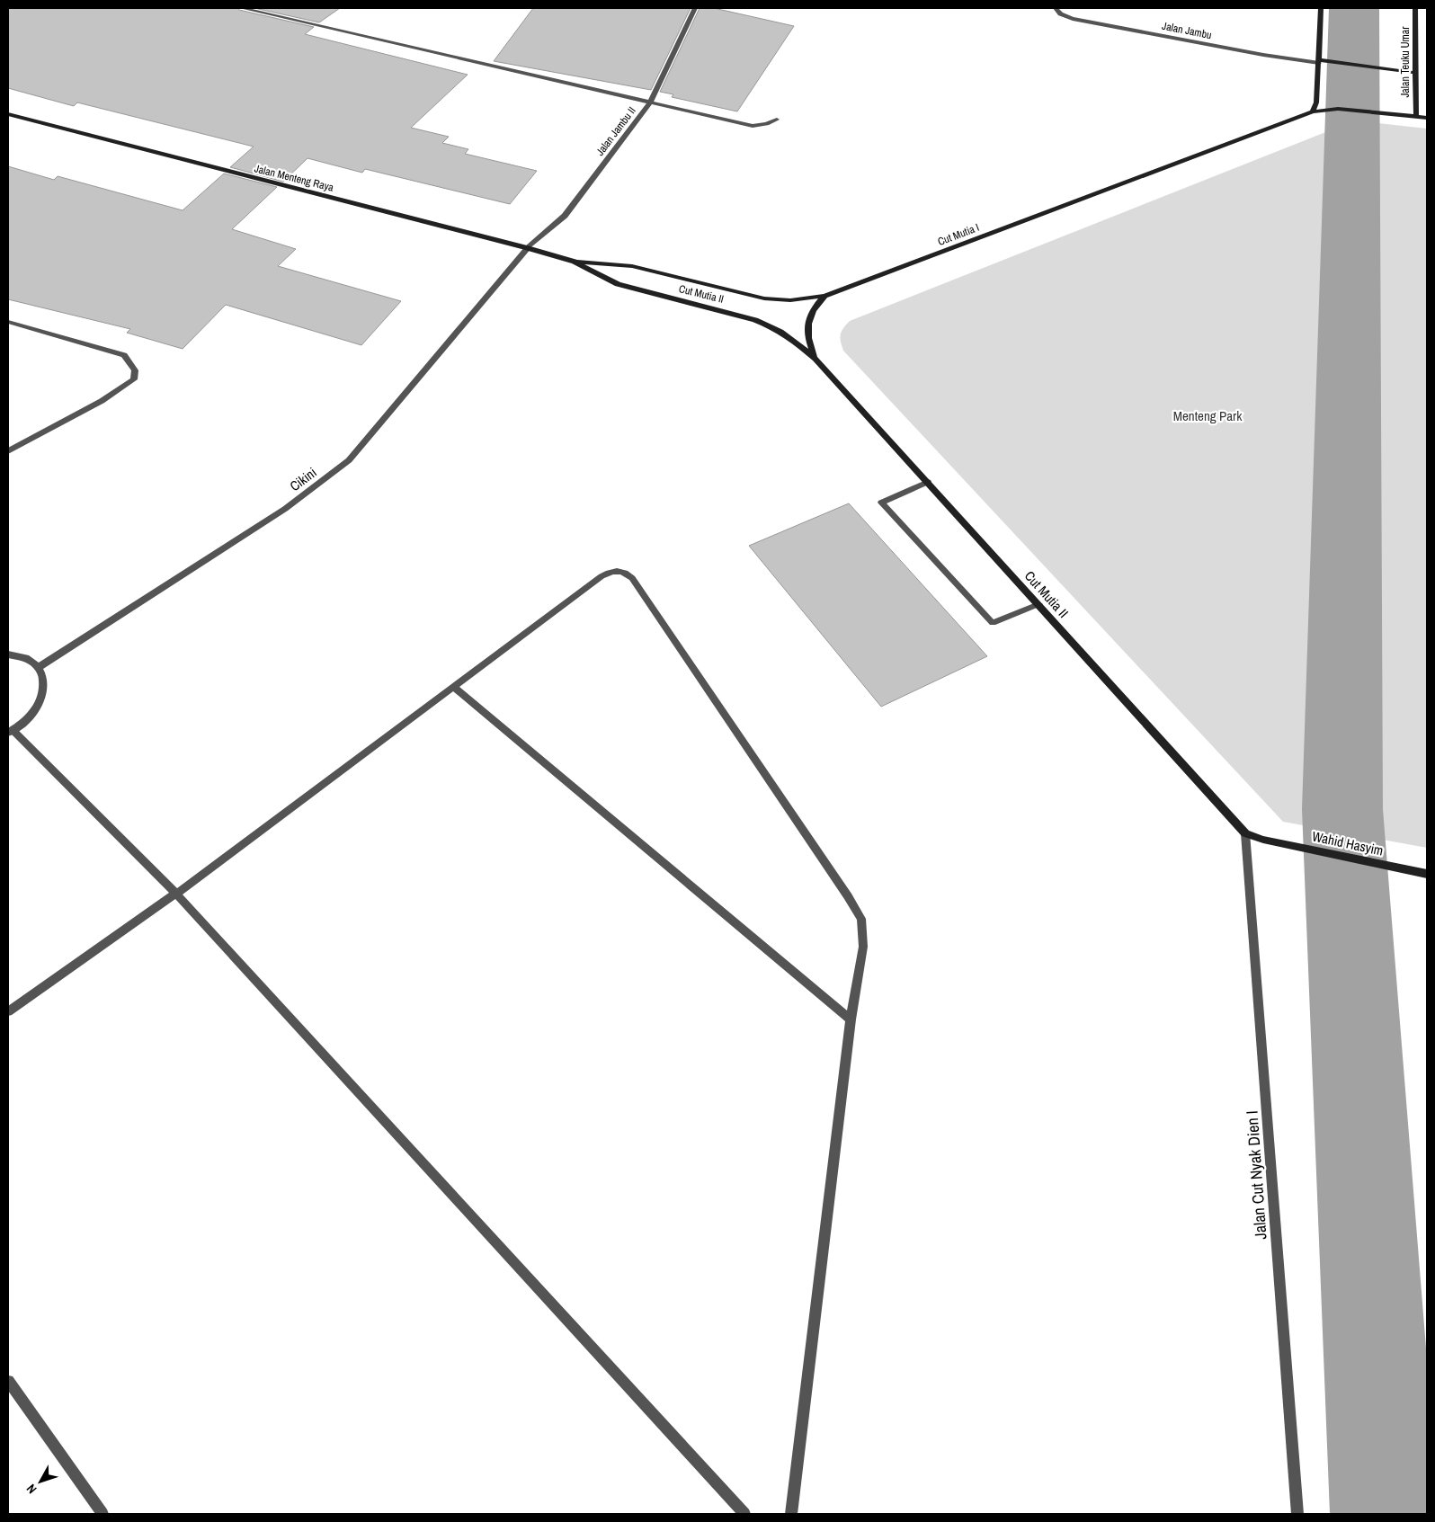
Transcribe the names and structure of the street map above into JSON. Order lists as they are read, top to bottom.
{
  "streets": {
    "main road": [
      "Jalan Teuku Umar",
      "Jalan Menteng Raya",
      "Cut Mutia I",
      "Cut Mutia II",
      "Wahid Hasyim"
    ],
    "street": [
      "Jalan Jambu",
      "Jalan Jambu II",
      "Cikini",
      "Jalan Cut Nyak Dien I"
    ]
  },
  "crossings": [
    ["Jalan Teuku Umar", "Cut Mutia I"],
    ["Jalan Jambu II", "Jalan Menteng Raya"],
    ["Jalan Jambu II", "Cikini"],
    ["Jalan Menteng Raya", "Cut Mutia I"],
    ["Jalan Menteng Raya", "Cut Mutia II"],
    ["Jalan Menteng Raya", "Cikini"],
    ["Cut Mutia I", "Cut Mutia II"],
    ["Cut Mutia II", "Wahid Hasyim"],
    ["Cut Mutia II", "Jalan Cut Nyak Dien I"]
  ],
  "parks": ["Menteng Park"],
  "north": "bottom left"
}
